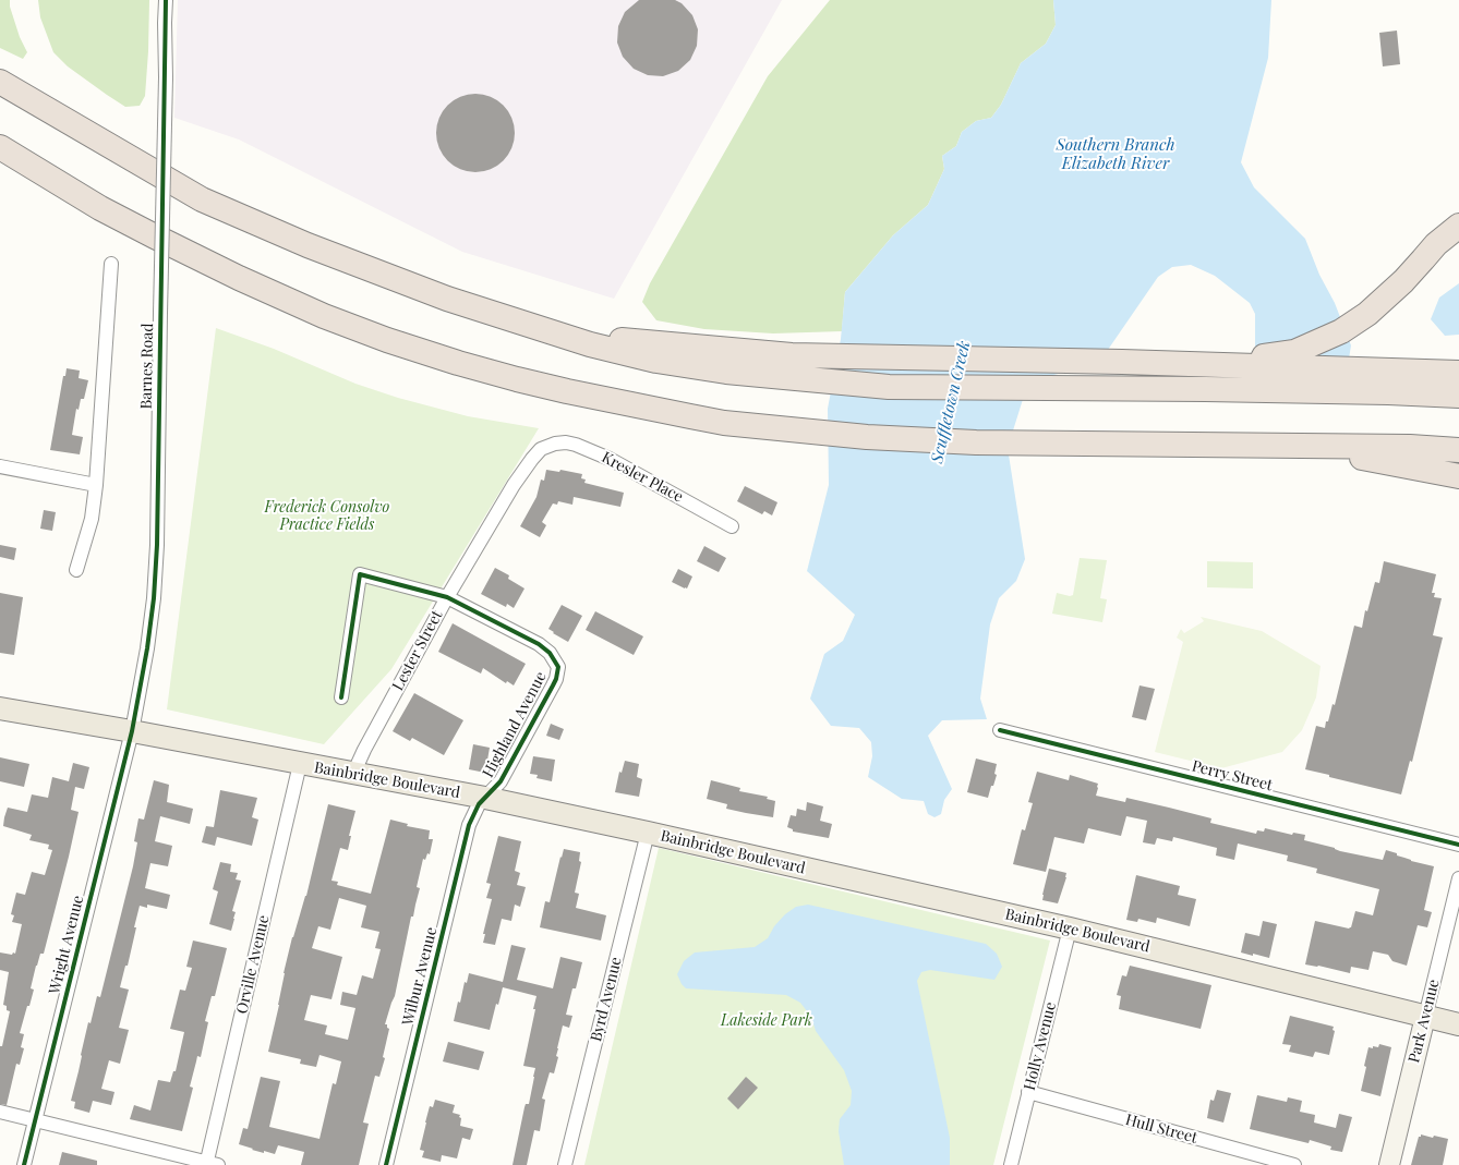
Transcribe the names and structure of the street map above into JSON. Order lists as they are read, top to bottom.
{
  "streets": {
    "main road": ["Bainbridge Boulevard"],
    "street": [
      "Barnes Road",
      "Kresler Place",
      "Lester Street",
      "Highland Avenue",
      "Perry Street",
      "Wright Avenue",
      "Orville Avenue",
      "Wilbur Avenue",
      "Byrd Avenue",
      "Park Avenue",
      "Holly Avenue",
      "Hull Street"
    ]
  },
  "crossings": [
    ["Barnes Road", "Bainbridge Boulevard"],
    ["Barnes Road", "Wright Avenue"],
    ["Kresler Place", "Lester Street"],
    ["Lester Street", "Highland Avenue"],
    ["Lester Street", "Bainbridge Boulevard"],
    ["Highland Avenue", "Bainbridge Boulevard"],
    ["Highland Avenue", "Wilbur Avenue"],
    ["Bainbridge Boulevard", "Wright Avenue"],
    ["Bainbridge Boulevard", "Orville Avenue"],
    ["Bainbridge Boulevard", "Wilbur Avenue"],
    ["Bainbridge Boulevard", "Byrd Avenue"],
    ["Bainbridge Boulevard", "Park Avenue"],
    ["Bainbridge Boulevard", "Holly Avenue"],
    ["Holly Avenue", "Hull Street"]
  ],
  "water": ["Southern Branch Elizabeth River", "Scuffletown Creek"],
  "parks": ["Frederick Consolvo Practice Fields", "Lakeside Park"]
}
